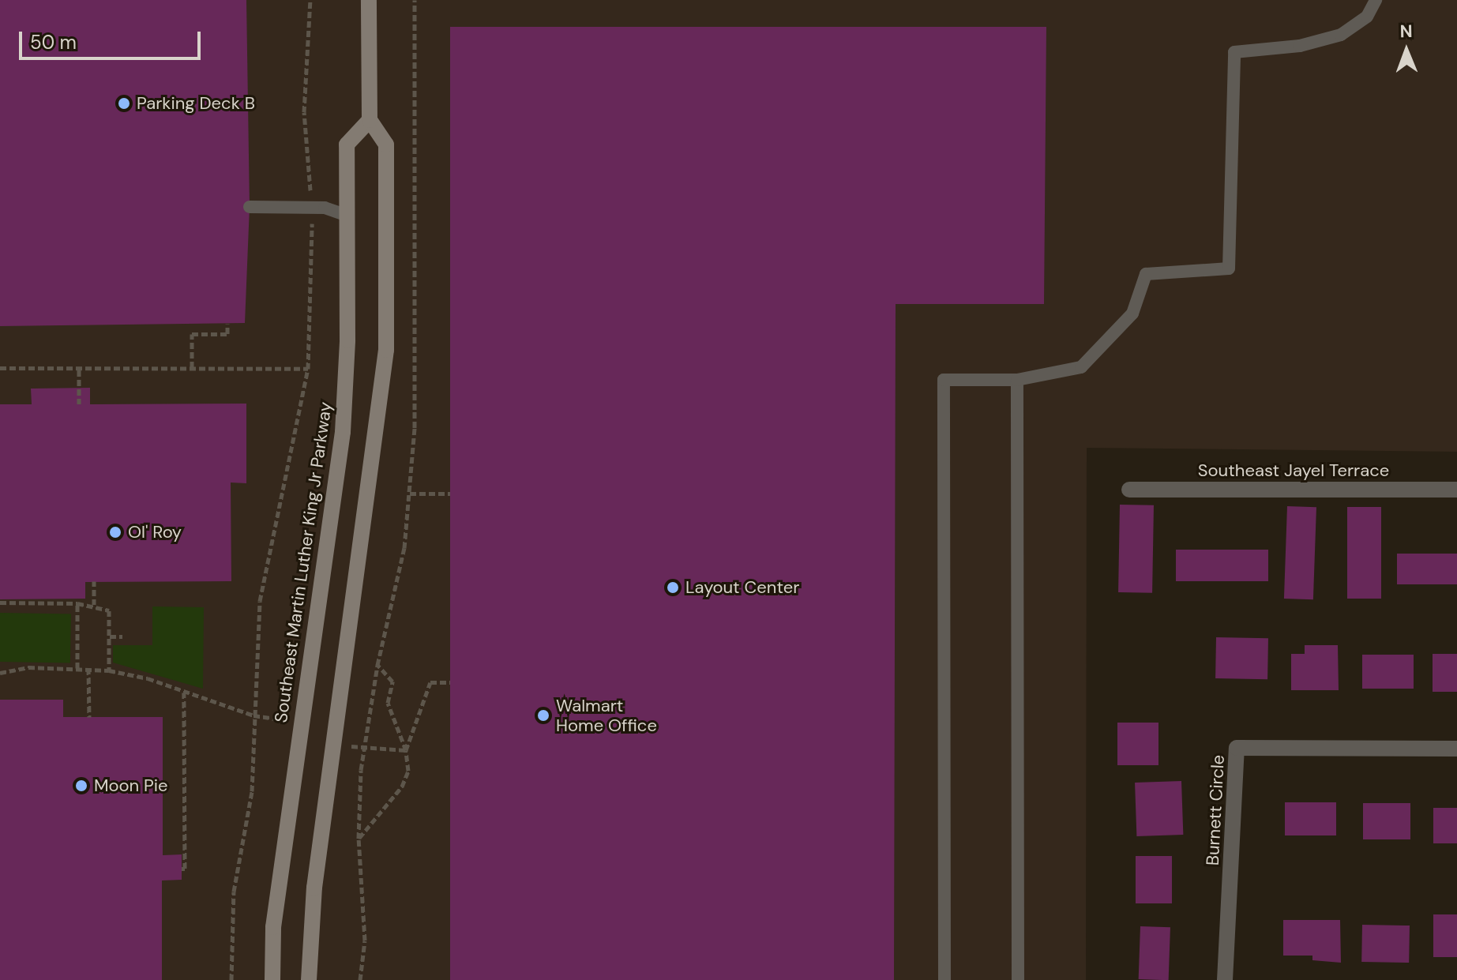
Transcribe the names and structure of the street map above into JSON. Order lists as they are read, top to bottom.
{
  "streets": {
    "street": ["Southeast Jayel Terrace", "Southeast Martin Luther King Jr Parkway", "Burnett Circle"]
  },
  "places": [
    "Parking Deck B",
    "Ol' Roy",
    "Layout Center",
    "Walmart Home Office",
    "Moon Pie"
  ],
  "scale_bar": "50 m",
  "north": "top"
}
